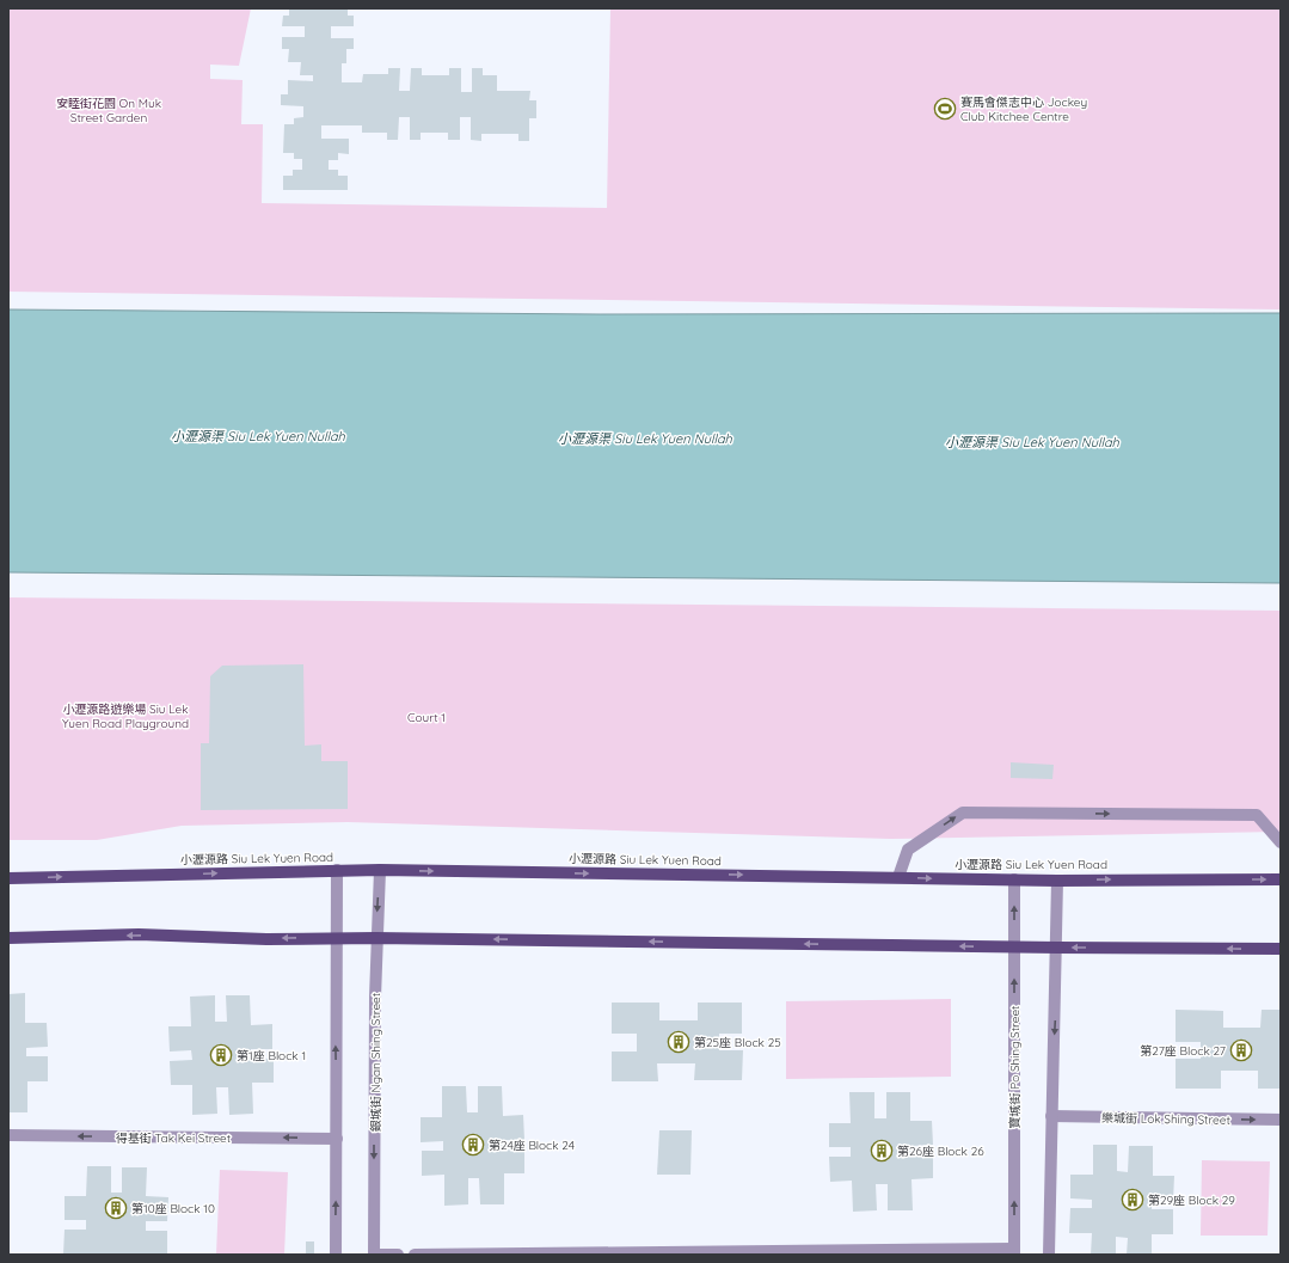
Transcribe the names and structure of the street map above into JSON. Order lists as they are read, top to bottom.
{
  "streets": {
    "main road": ["小瀝源路 Siu Lek Yuen Road"],
    "street": [
      "銀城街 Ngan Shing Street",
      "寶城街 Po Shing Street",
      "樂城街 Lok Shing Street",
      "得基街 Tak Kei Street"
    ]
  },
  "crossings": [
    ["小瀝源路 Siu Lek Yuen Road", "銀城街 Ngan Shing Street"],
    ["小瀝源路 Siu Lek Yuen Road", "寶城街 Po Shing Street"]
  ],
  "one_way": ["樂城街 Lok Shing Street", "得基街 Tak Kei Street"],
  "water": ["小瀝源渠 Siu Lek Yuen Nullah"],
  "parks": ["安睦街花園 On Muk Street Garden", "小瀝源路遊樂場 Siu Lek Yuen Road Playground", "Court 1"],
  "places": {
    "sports": ["賽馬會傑志中心 Jockey Club Kitchee Centre"],
    "building": [
      "第25座 Block 25",
      "第27座 Block 27",
      "第1座 Block 1",
      "第24座 Block 24",
      "第26座 Block 26",
      "第29座 Block 29",
      "第10座 Block 10"
    ]
  }
}
